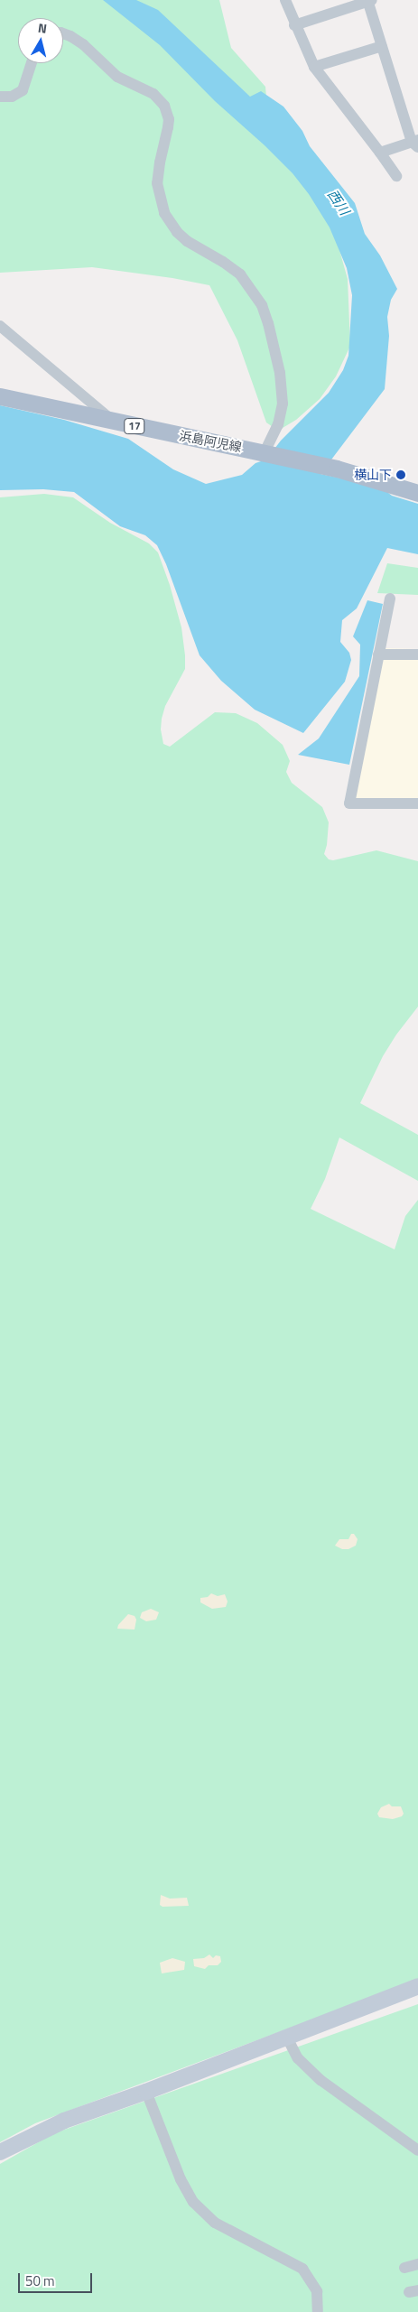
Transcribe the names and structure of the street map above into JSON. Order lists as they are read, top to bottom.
{
  "streets": {
    "main road": ["17", "浜島阿児線"]
  },
  "water": ["西川"],
  "places": ["横山下"],
  "scale_bar": "50 m",
  "north": "top"
}
